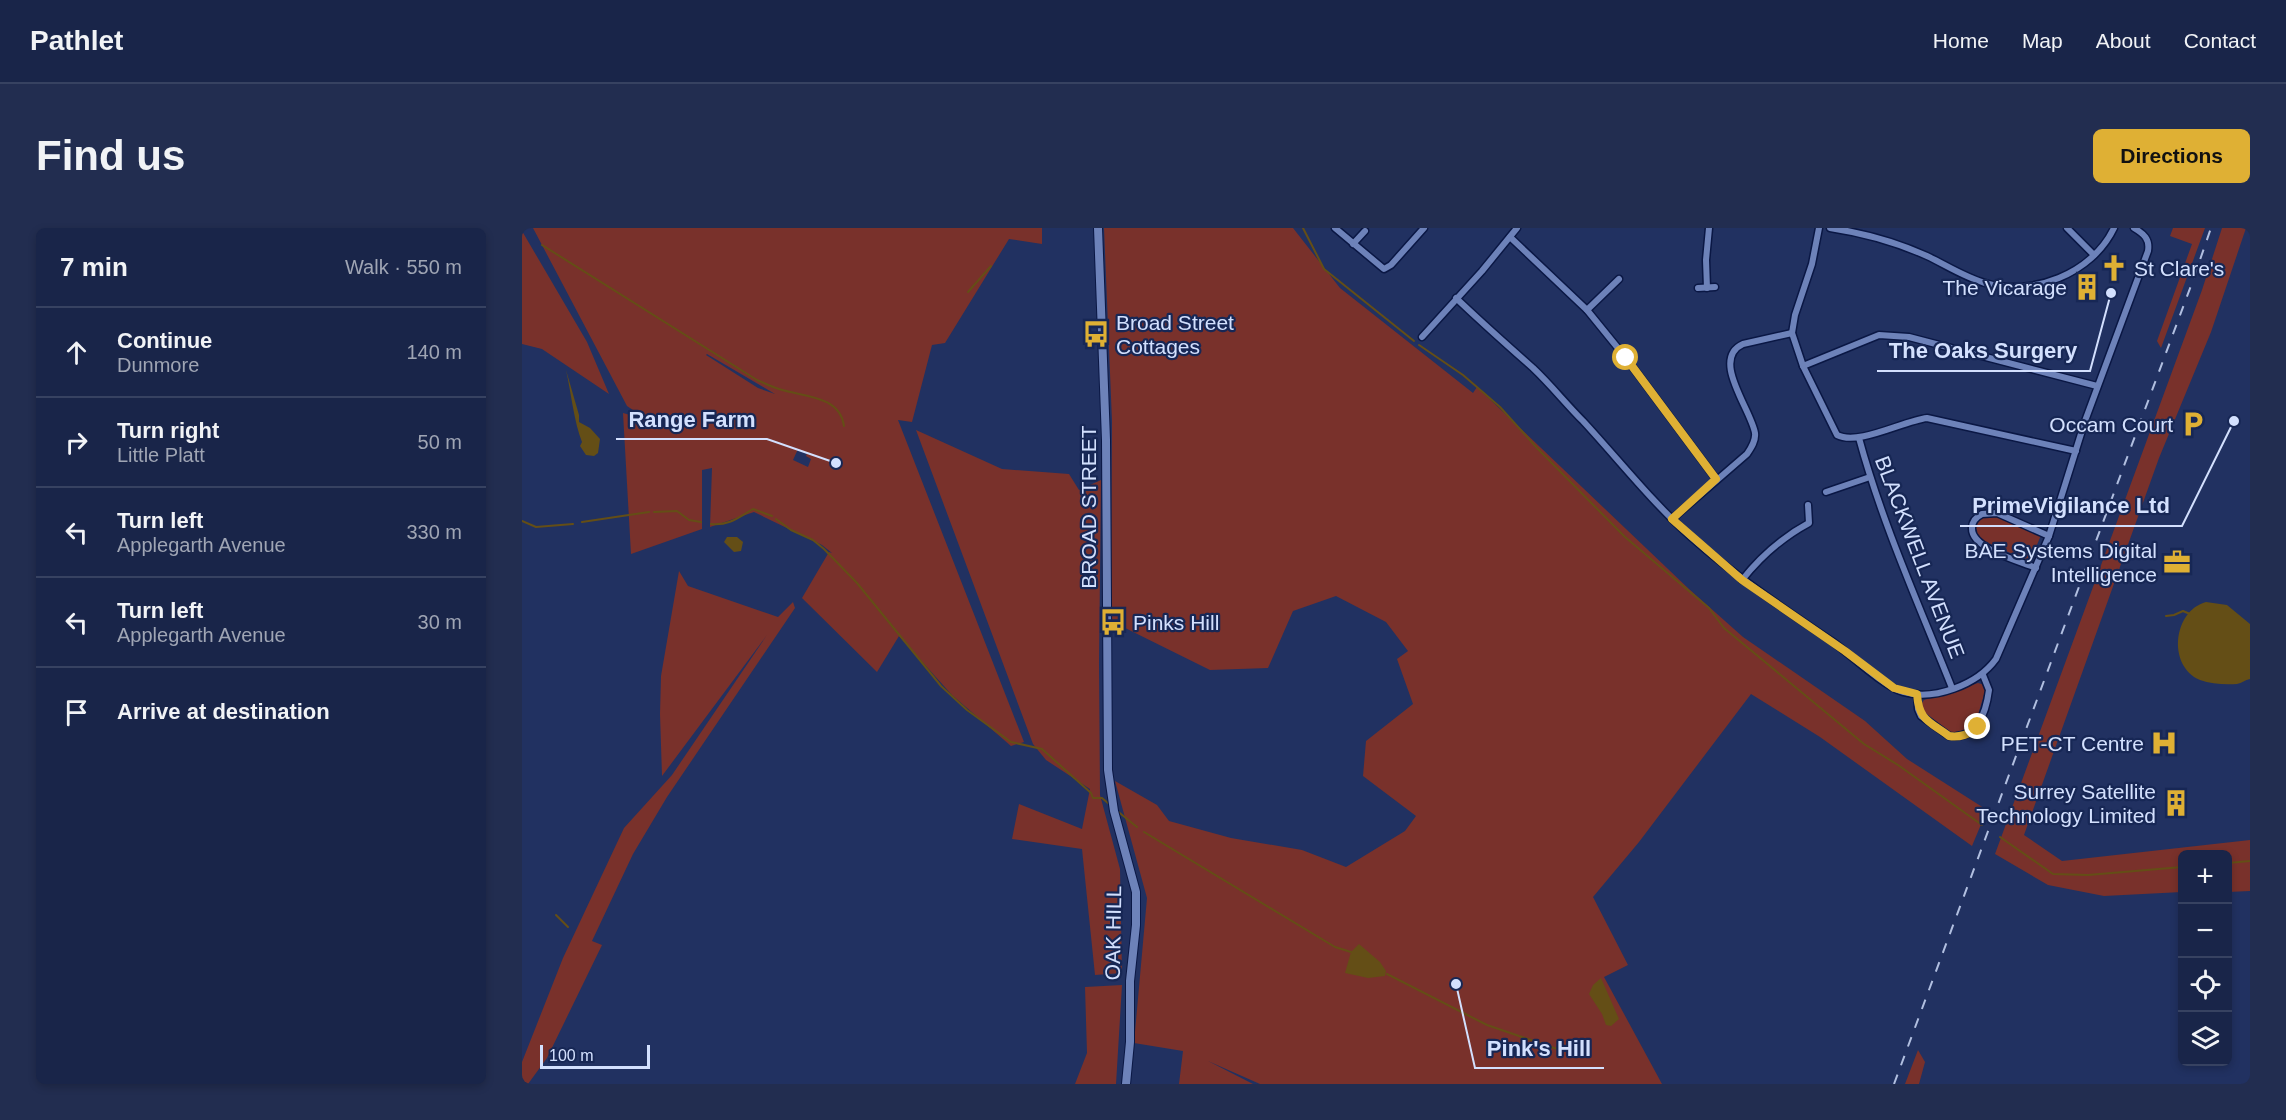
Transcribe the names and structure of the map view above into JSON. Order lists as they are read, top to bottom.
{
  "streets": {
    "street": ["BROAD STREET", "BLACKWELL AVENUE", "OAK HILL"]
  },
  "crossings": [
    ["BROAD STREET", "OAK HILL"]
  ],
  "places": {
    "church": ["St Clare's"],
    "building": ["The Vicarage", "Surrey Satellite Technology Limited"],
    "other": [
      "The Oaks Surgery",
      "PrimeVigilance Ltd",
      "Range Farm",
      "Pink's Hill"
    ],
    "bus stop": ["Broad Street Cottages", "Pinks Hill"],
    "parking": ["Occam Court"],
    "office": ["BAE Systems Digital Intelligence"],
    "hospital": ["PET-CT Centre"]
  },
  "scale_bar": "100 m",
  "page": {
    "header": "Pathlet",
    "nav": [
      "Home",
      "Map",
      "About",
      "Contact"
    ],
    "buttons": "Directions",
    "title": "Find us",
    "heading": ["7 min", "Walk · 550 m"],
    "list": [
      ["Continue", "Dunmore", "140 m"],
      ["Turn right", "Little Platt", "50 m"],
      ["Turn left", "Applegarth Avenue", "330 m"],
      ["Turn left", "Applegarth Avenue", "30 m"],
      "Arrive at destination"
    ],
    "map_buttons": ["+", "−"],
    "scale": "100 m"
  }
}
